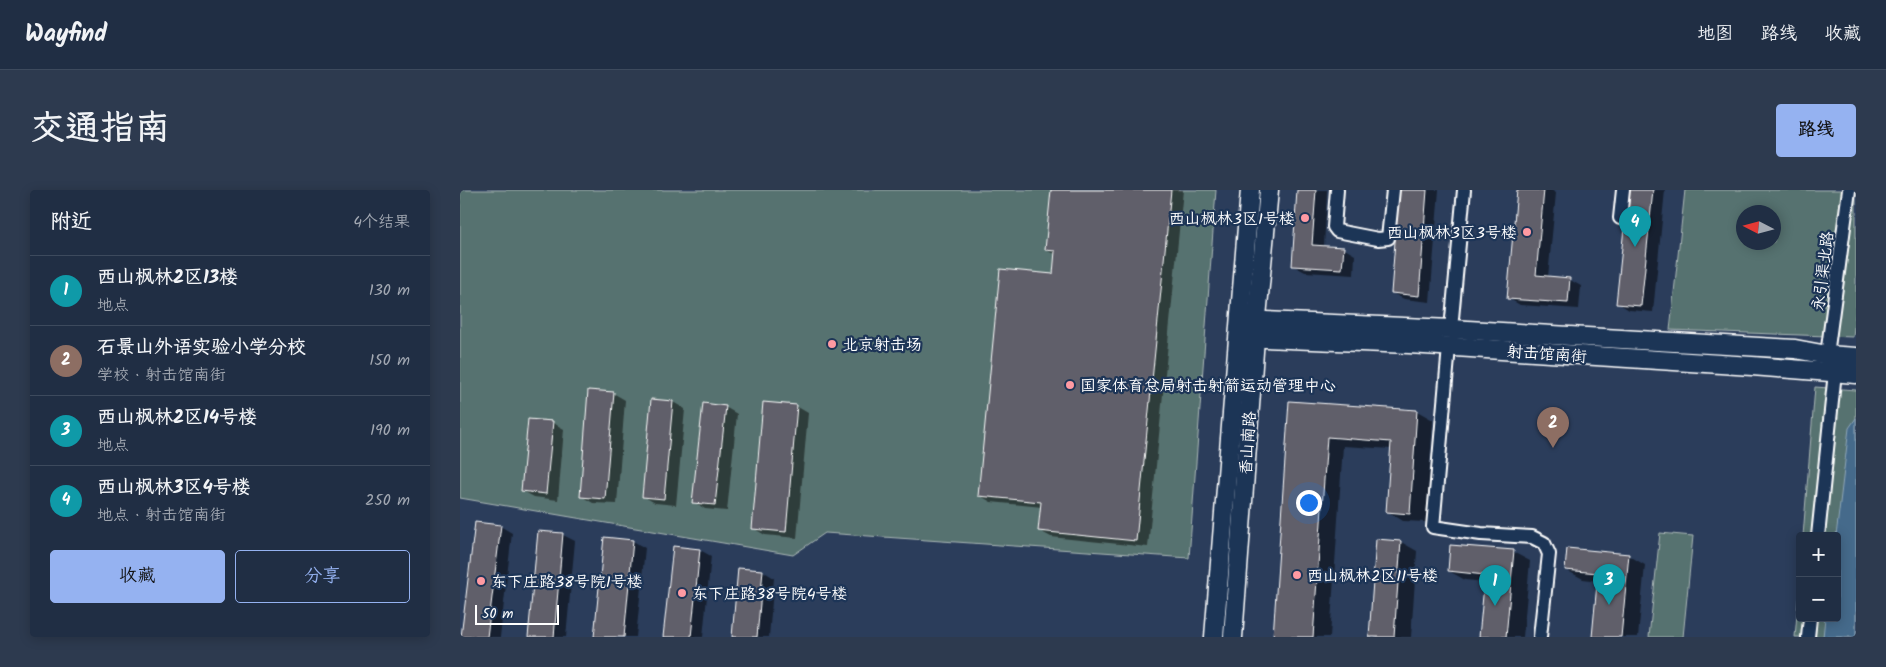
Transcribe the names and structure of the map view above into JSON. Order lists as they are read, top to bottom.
{
  "streets": {
    "main road": ["射击馆南街", "香山南路"],
    "street": ["永引渠北路"]
  },
  "crossings": [
    ["永引渠北路", "射击馆南街"],
    ["射击馆南街", "香山南路"]
  ],
  "places": [
    "西山枫林3区1号楼",
    "西山枫林3区3号楼",
    "北京射击场",
    "国家体育总局射击射箭运动管理中心",
    "西山枫林2区11号楼",
    "东下庄路38号院1号楼",
    "东下庄路38号院4号楼"
  ],
  "scale_bar": "50 m",
  "north": "left",
  "page": {
    "header": "Wayfind",
    "nav": ["地图", "路线", "收藏"],
    "title": "交通指南",
    "buttons": [
      "路线",
      ["收藏", "分享"]
    ],
    "heading": ["附近", "4个结果"],
    "pins": [
      "4",
      "2",
      "3",
      "1"
    ],
    "list": [
      {
        "mark": "1",
        "name": "西山枫林2区13楼",
        "note": "地点",
        "value": "130 m"
      },
      {
        "mark": "2",
        "name": "石景山外语实验小学分校",
        "note": "学校 · 射击馆南街",
        "value": "150 m"
      },
      {
        "mark": "3",
        "name": "西山枫林2区14号楼",
        "note": "地点",
        "value": "190 m"
      },
      {
        "mark": "4",
        "name": "西山枫林3区4号楼",
        "note": "地点 · 射击馆南街",
        "value": "250 m"
      }
    ],
    "map_buttons": ["+", "−"],
    "scale": "50 m"
  }
}
